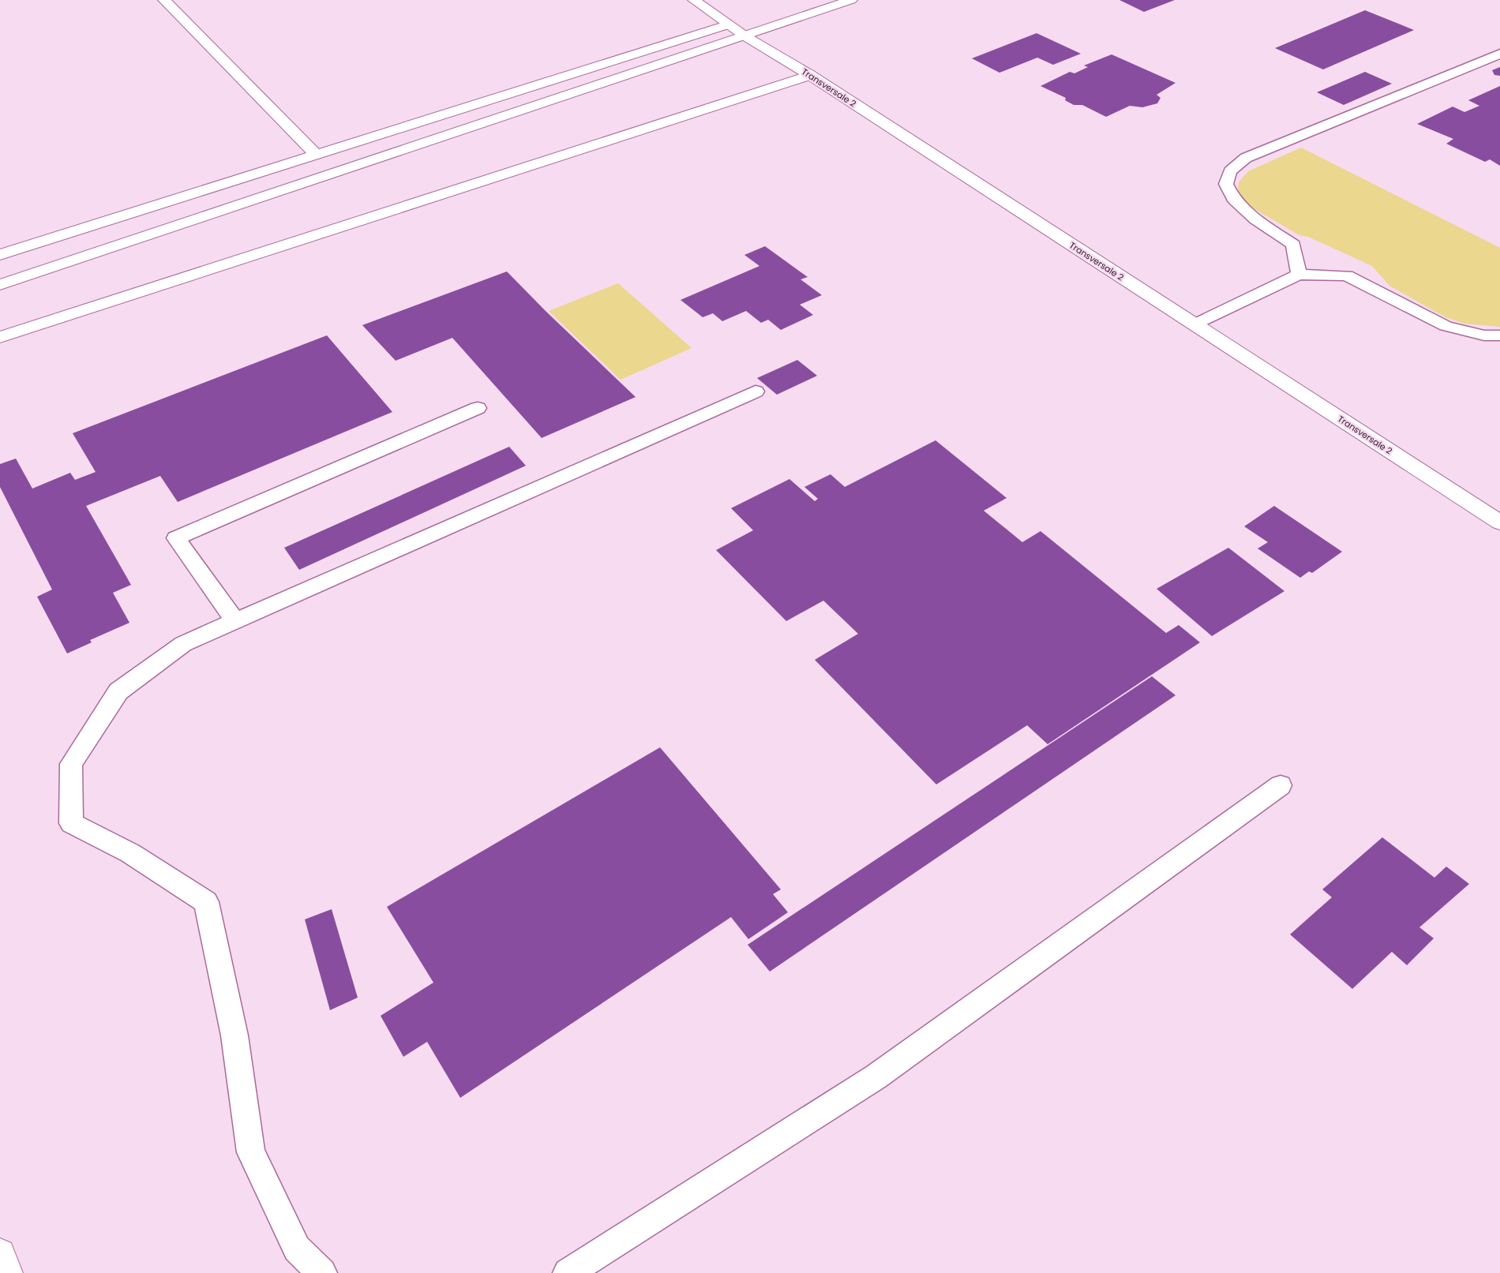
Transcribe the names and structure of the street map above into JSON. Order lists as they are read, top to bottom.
{
  "streets": {
    "street": ["Transversale 2"]
  }
}
